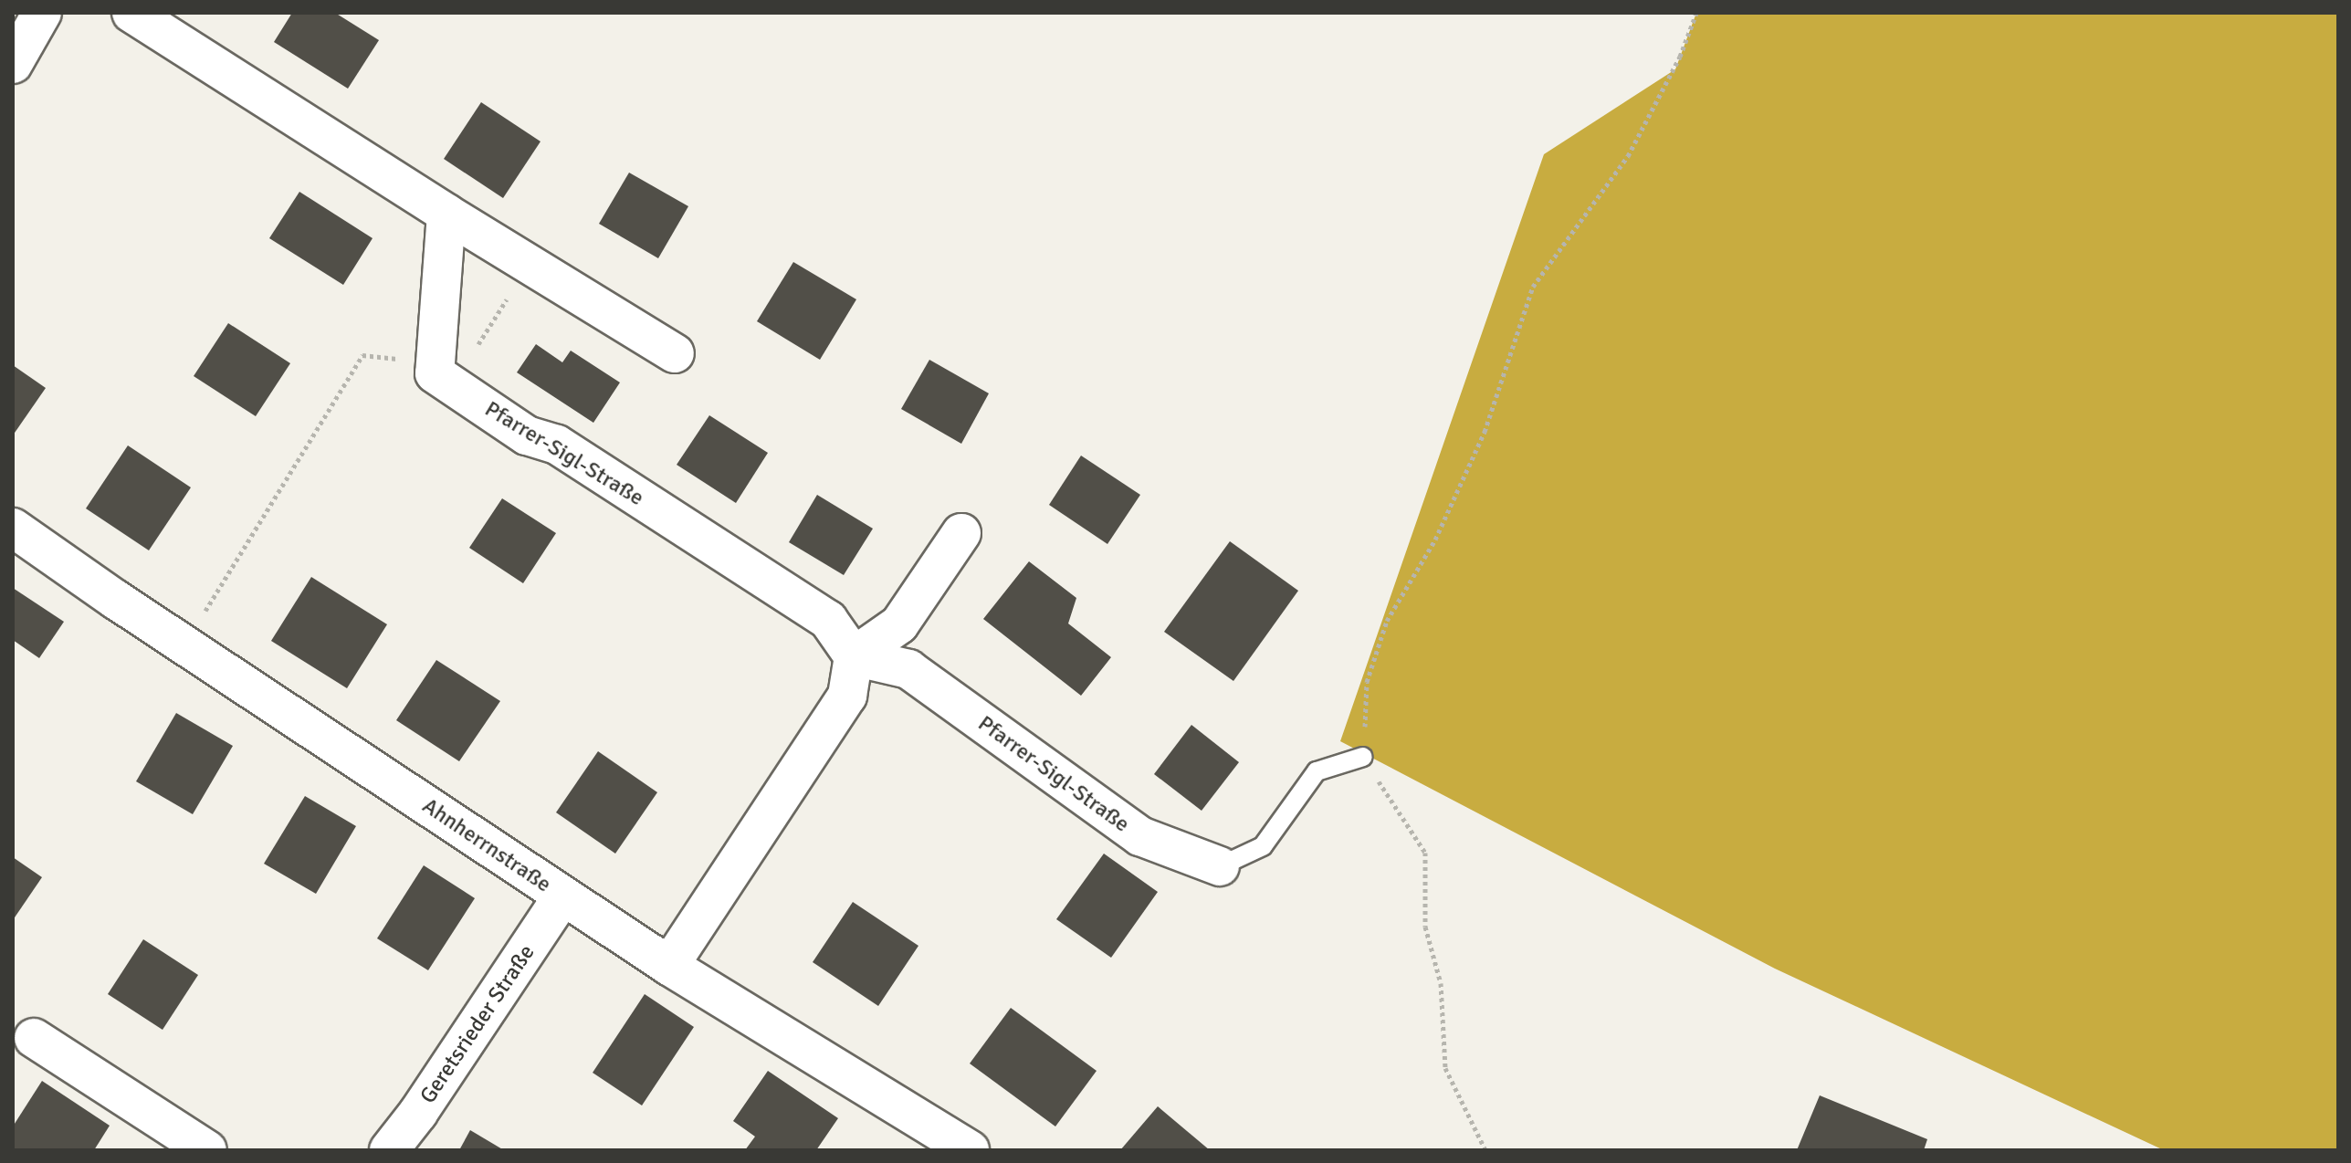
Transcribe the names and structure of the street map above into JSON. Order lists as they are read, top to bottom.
{
  "streets": {
    "street": ["Pfarrer-Sigl-Straße", "Ahnherrnstraße", "Geretsrieder Straße"]
  },
  "crossings": [
    ["Ahnherrnstraße", "Geretsrieder Straße"]
  ]
}
